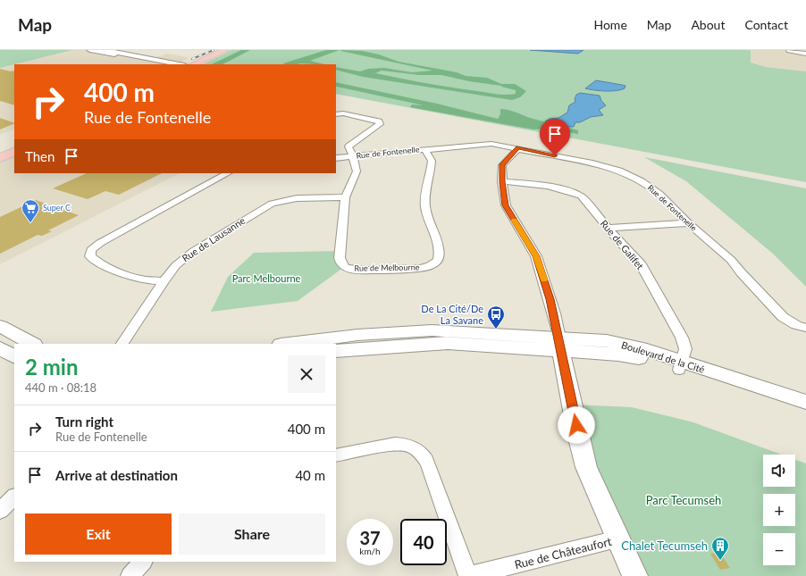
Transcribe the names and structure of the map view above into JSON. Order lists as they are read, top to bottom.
{
  "streets": {
    "street": [
      "Rue de Fontenelle",
      "Rue de Lausanne",
      "Rue de Galifet",
      "Rue de Melbourne",
      "Boulevard de la Cité",
      "Rue de Châteaufort"
    ]
  },
  "crossings": [
    ["Rue de Fontenelle", "Rue de Melbourne"],
    ["Rue de Lausanne", "Rue de Melbourne"],
    ["Rue de Galifet", "Boulevard de la Cité"]
  ],
  "parks": ["Parc Melbourne", "Parc Tecumseh"],
  "places": {
    "supermarket": ["Super C"],
    "bus stop": ["De La Cité/De La Savane"],
    "building": ["Chalet Tecumseh"]
  },
  "page": {
    "header": "Map",
    "nav": [
      "Home",
      "Map",
      "About",
      "Contact"
    ],
    "turn": ["400 m", "Rue de Fontenelle"],
    "then": "Then",
    "heading": ["2 min", "440 m · 08:18"],
    "list": [
      {
        "name": "Turn right",
        "note": "Rue de Fontenelle",
        "value": "400 m"
      },
      {
        "name": "Arrive at destination",
        "value": "40 m"
      }
    ],
    "map_buttons": ["+", "−"],
    "buttons": ["Exit", "Share"],
    "speed": "37 km/h",
    "limit": "40"
  }
}
